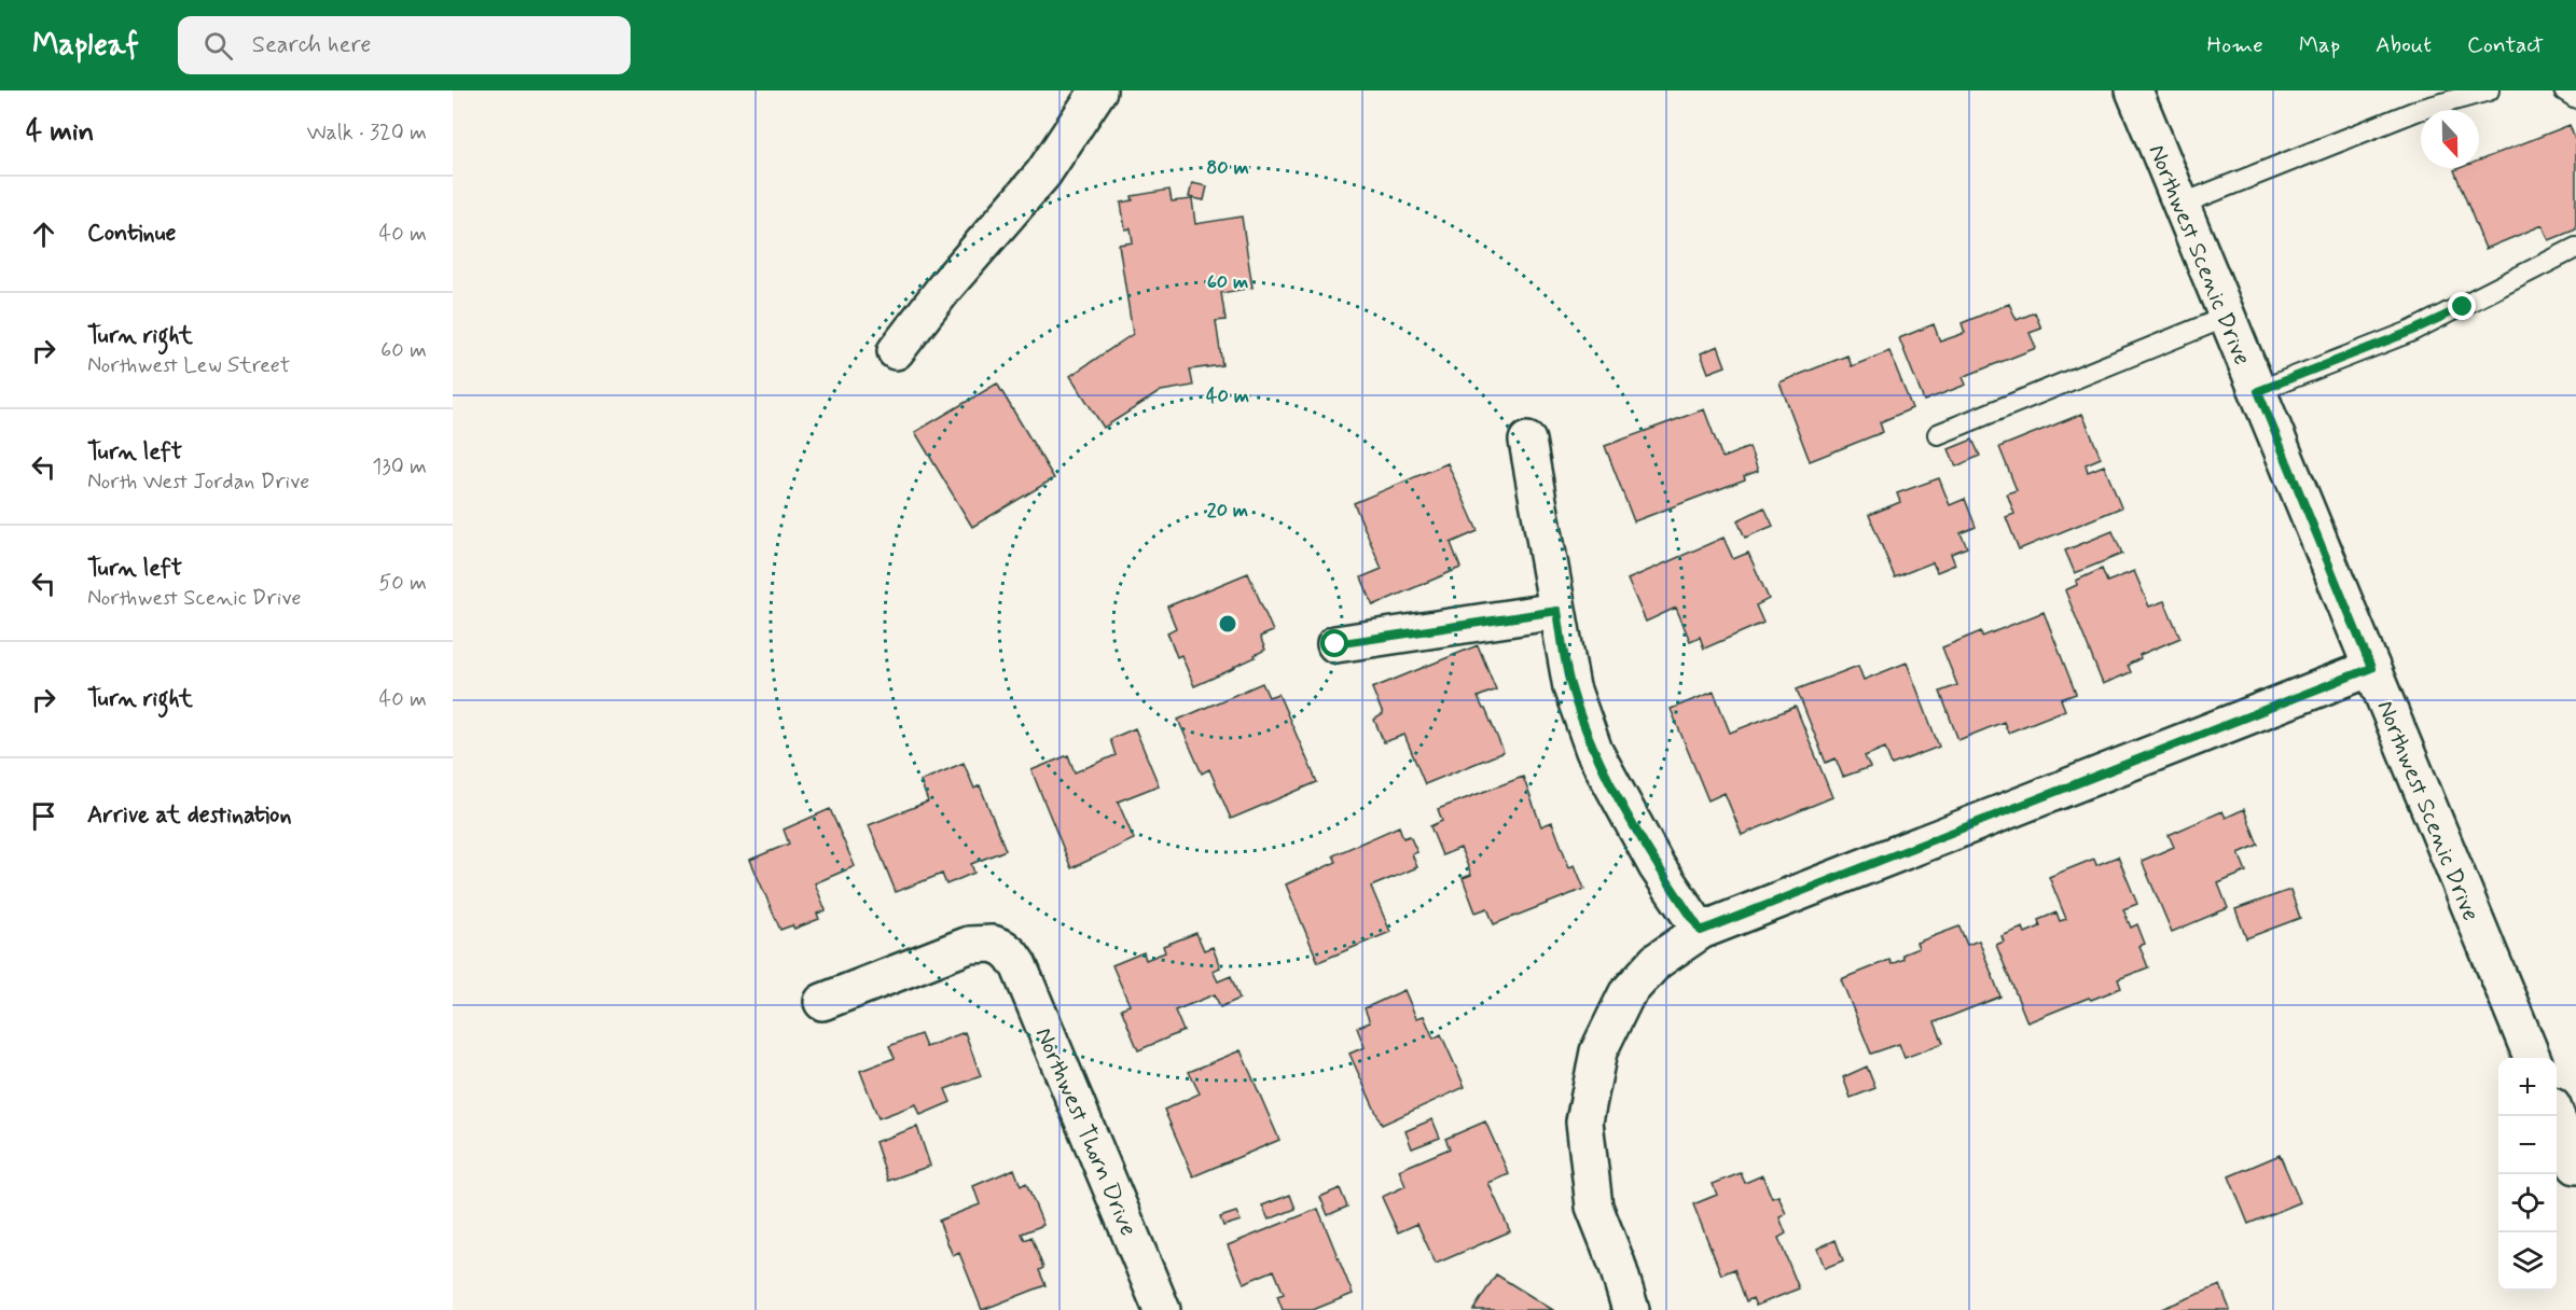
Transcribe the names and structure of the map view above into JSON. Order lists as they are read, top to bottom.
{
  "streets": {
    "street": ["Northwest Scenic Drive", "Northwest Thorn Drive"]
  },
  "north": "bottom",
  "page": {
    "header": "Mapleaf",
    "search": "Search here",
    "nav": [
      "Home",
      "Map",
      "About",
      "Contact"
    ],
    "heading": ["4 min", "Walk · 320 m"],
    "list": [
      ["Continue", "40 m"],
      ["Turn right", "Northwest Lew Street", "60 m"],
      ["Turn left", "North West Jordan Drive", "130 m"],
      ["Turn left", "Northwest Scenic Drive", "50 m"],
      ["Turn right", "40 m"],
      "Arrive at destination"
    ],
    "map_buttons": ["+", "−"]
  },
  "rings": [
    "80 m",
    "60 m",
    "40 m",
    "20 m"
  ]
}
